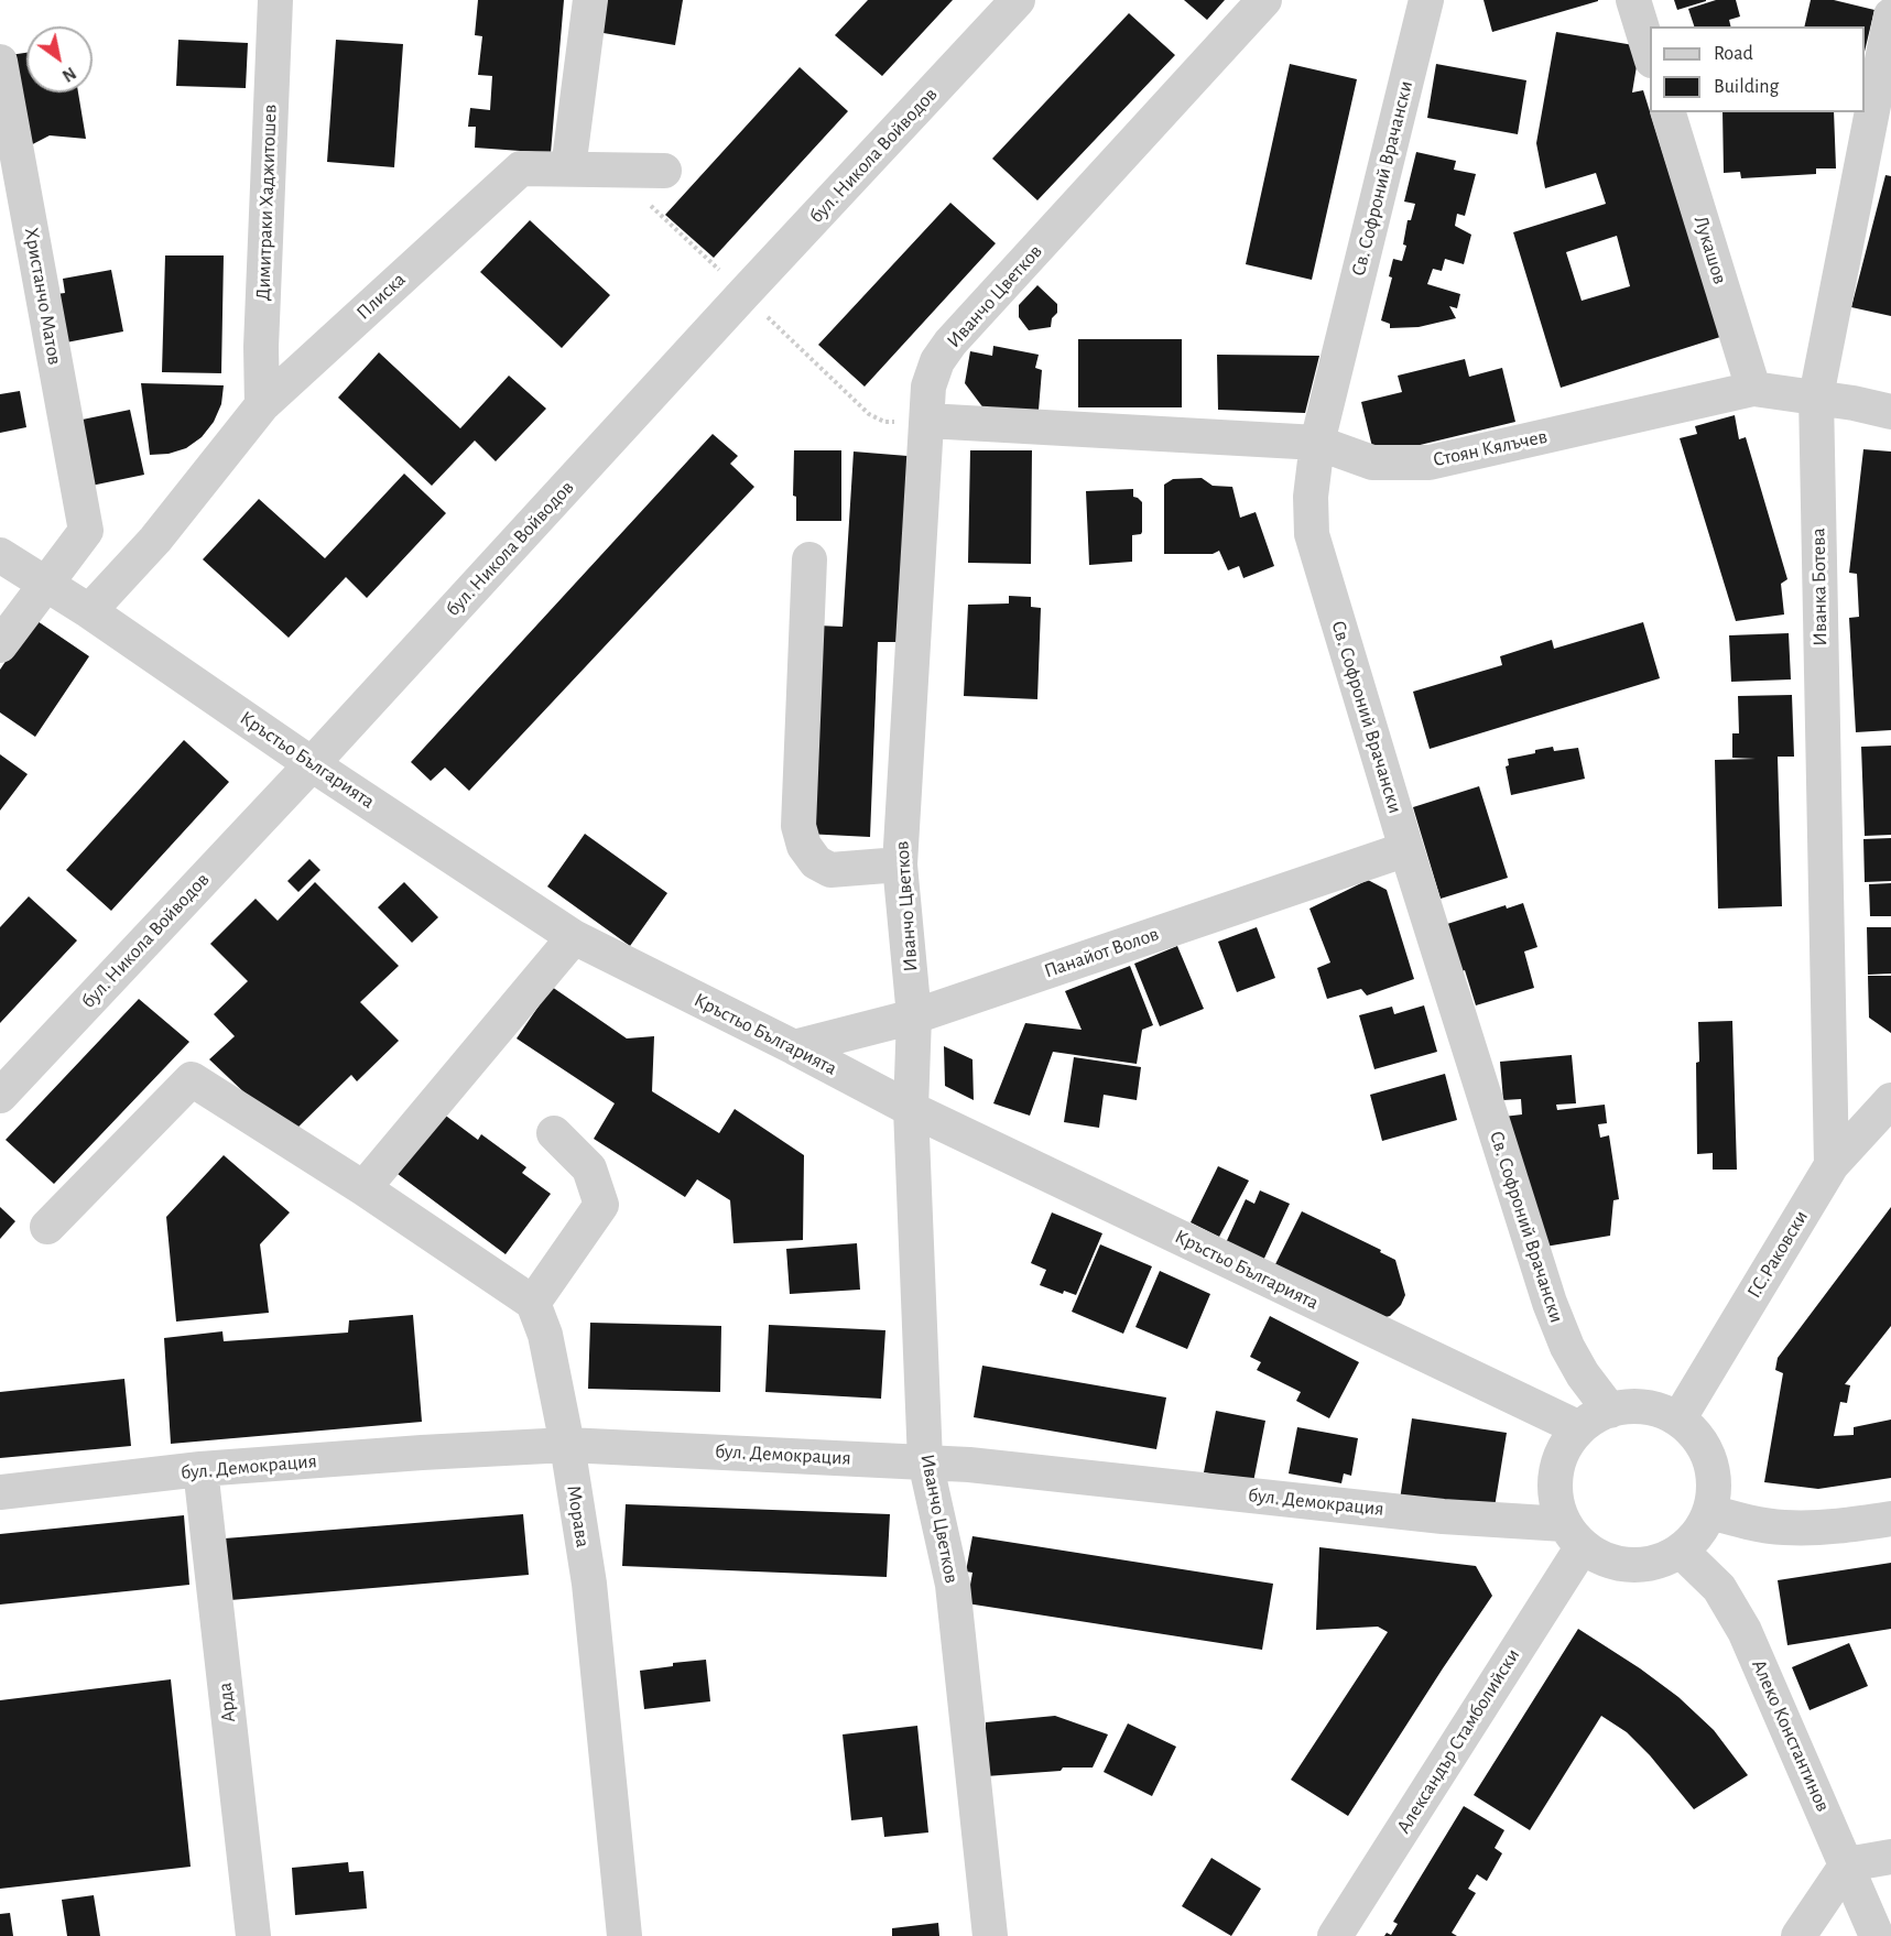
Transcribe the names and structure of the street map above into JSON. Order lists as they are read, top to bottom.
{
  "streets": {
    "street": [
      "бул. Никола Войводов",
      "Св. Софроний Врачански",
      "Димитраки Хаджитошев",
      "Лукашов",
      "Христанчо Матов",
      "Плиска",
      "Иванчо Цветков",
      "Стоян Кялъчев",
      "Иванка Ботева",
      "Кръстьо Българията",
      "Панайот Волов",
      "Г.С.Раковски",
      "бул. Демокрация",
      "Морава",
      "Арда",
      "Алеко Константинов",
      "Александър Стамболийски"
    ]
  },
  "crossings": [
    ["бул. Никола Войводов", "Кръстьо Българията"],
    ["Св. Софроний Врачански", "Стоян Кялъчев"],
    ["Св. Софроний Врачански", "Кръстьо Българията"],
    ["Св. Софроний Врачански", "Панайот Волов"],
    ["Св. Софроний Врачански", "Г.С.Раковски"],
    ["Св. Софроний Врачански", "бул. Демокрация"],
    ["Св. Софроний Врачански", "Алеко Константинов"],
    ["Св. Софроний Врачански", "Александър Стамболийски"],
    ["Димитраки Хаджитошев", "Плиска"],
    ["Лукашов", "Стоян Кялъчев"],
    ["Христанчо Матов", "Плиска"],
    ["Христанчо Матов", "Кръстьо Българията"],
    ["Плиска", "Кръстьо Българията"],
    ["Иванчо Цветков", "Стоян Кялъчев"],
    ["Иванчо Цветков", "Кръстьо Българията"],
    ["Иванчо Цветков", "Панайот Волов"],
    ["Иванчо Цветков", "бул. Демокрация"],
    ["Стоян Кялъчев", "Иванка Ботева"],
    ["Иванка Ботева", "Г.С.Раковски"],
    ["Кръстьо Българията", "Панайот Волов"],
    ["Кръстьо Българията", "Г.С.Раковски"],
    ["Кръстьо Българията", "бул. Демокрация"],
    ["Кръстьо Българията", "Алеко Константинов"],
    ["Кръстьо Българията", "Александър Стамболийски"],
    ["Г.С.Раковски", "бул. Демокрация"],
    ["Г.С.Раковски", "Алеко Константинов"],
    ["Г.С.Раковски", "Александър Стамболийски"],
    ["бул. Демокрация", "Морава"],
    ["бул. Демокрация", "Арда"],
    ["бул. Демокрация", "Алеко Константинов"],
    ["бул. Демокрация", "Александър Стамболийски"],
    ["Алеко Константинов", "Александър Стамболийски"]
  ],
  "legend": ["Road", "Building"],
  "north": "bottom right"
}
